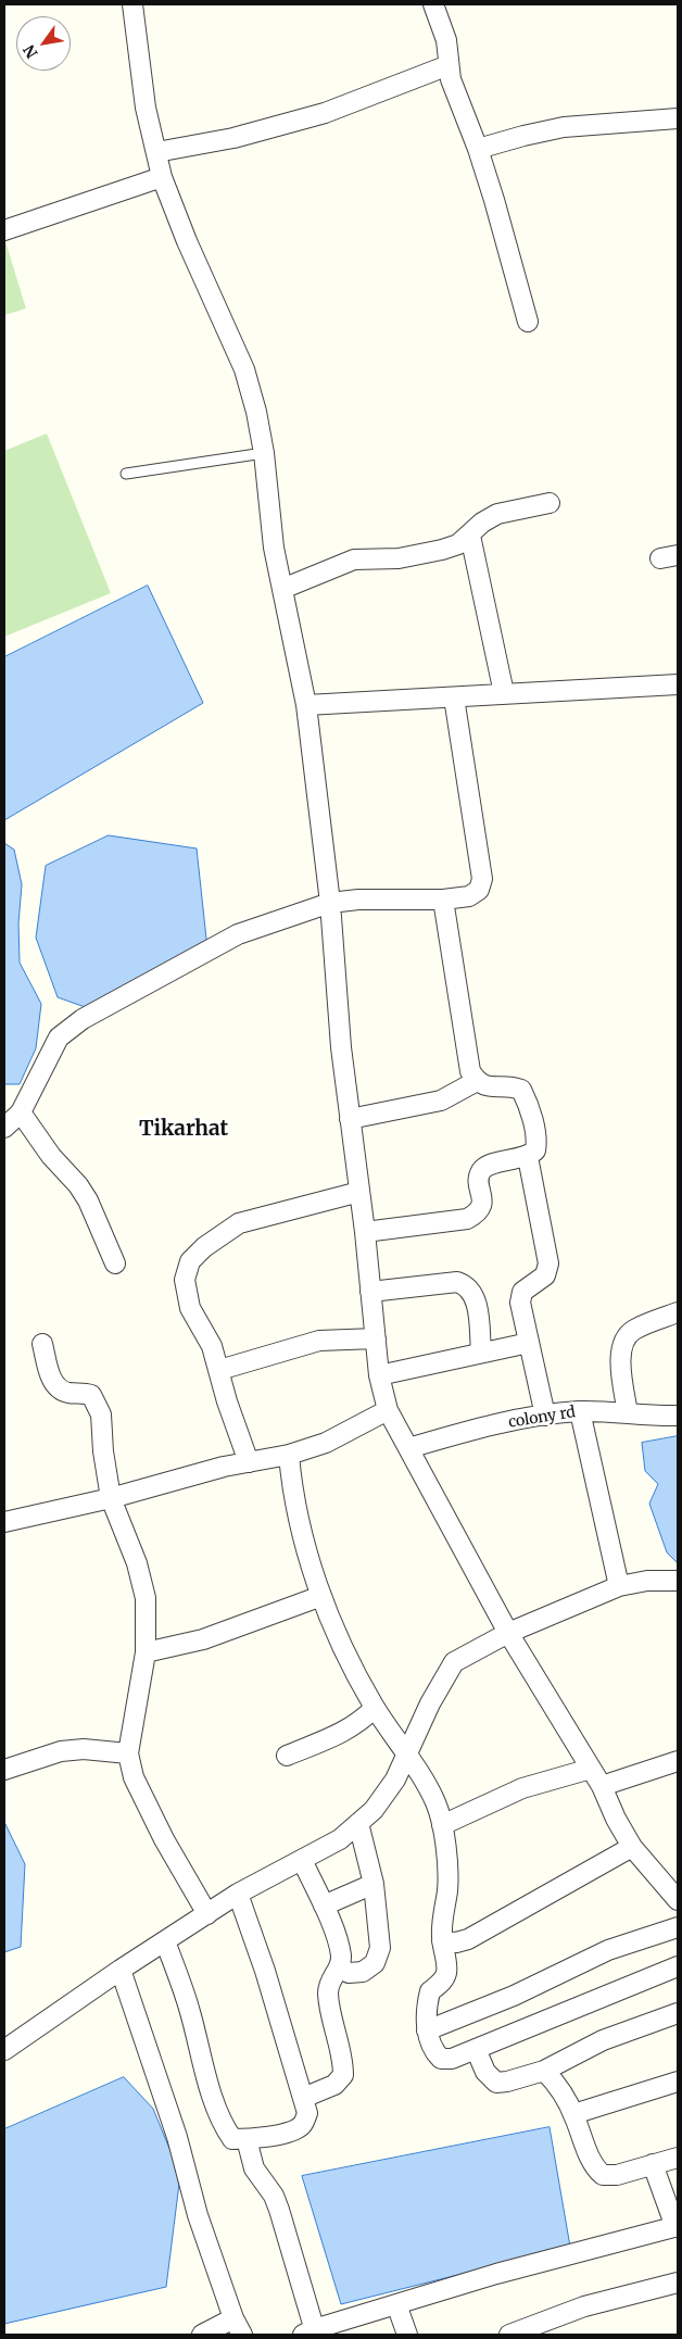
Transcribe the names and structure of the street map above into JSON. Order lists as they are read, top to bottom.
{
  "streets": {
    "street": ["colony rd"]
  },
  "districts": ["Tikarhat"],
  "north": "bottom left"
}
